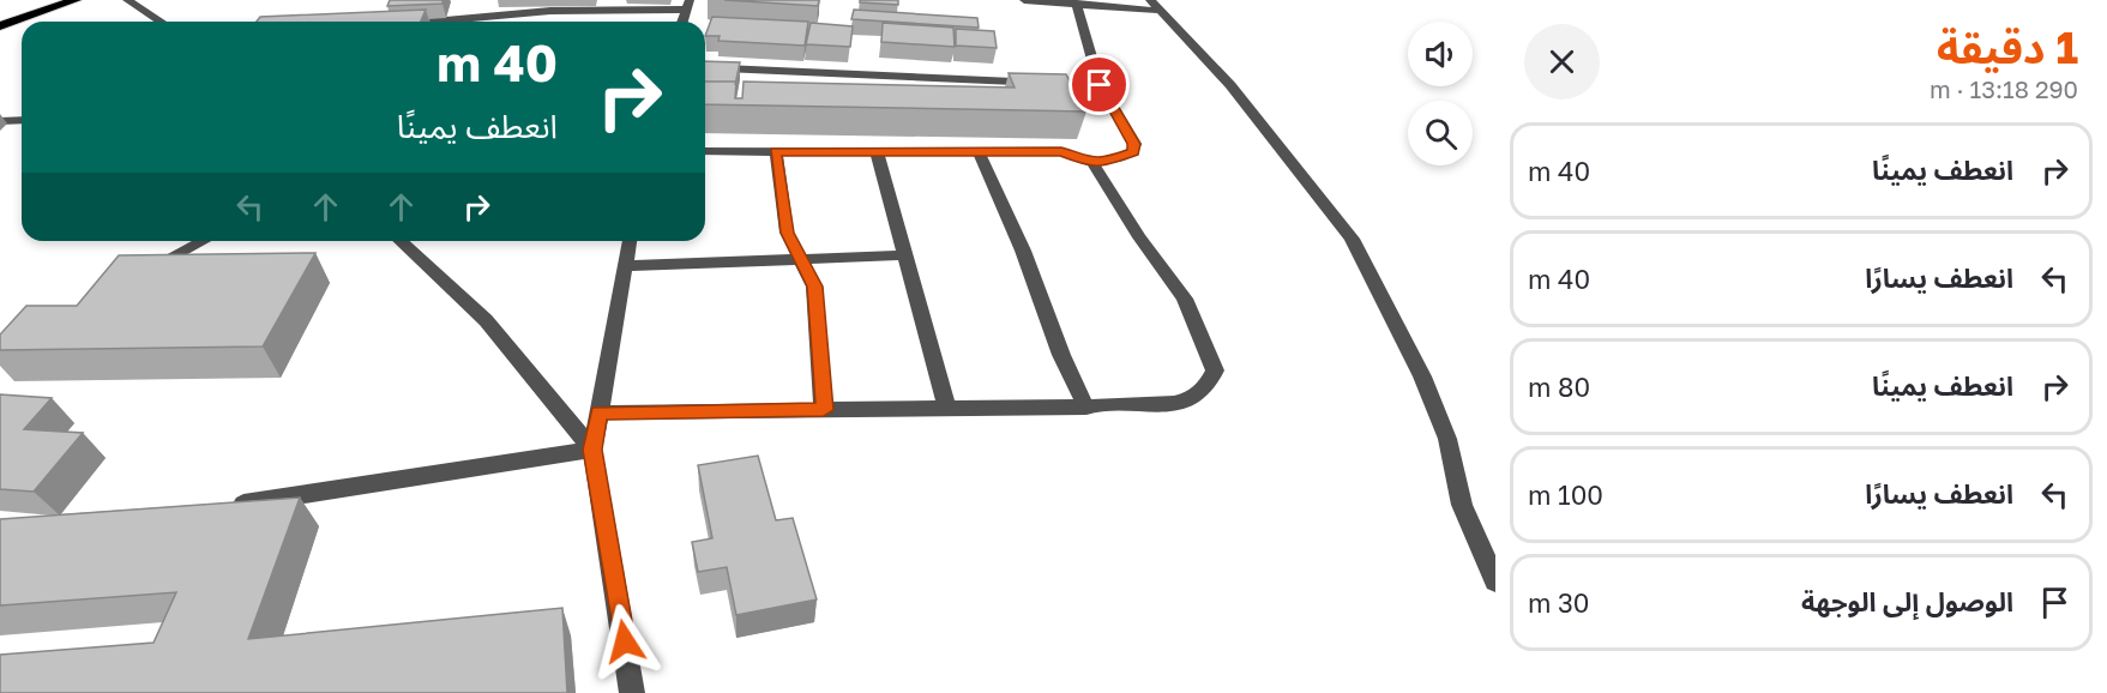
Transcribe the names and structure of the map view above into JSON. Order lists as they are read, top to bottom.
{
  "page": {
    "heading": ["1 دقيقة", "290 m · 13:18"],
    "turn": ["40 m", "انعطف يمينًا"],
    "list": [
      {
        "name": "انعطف يمينًا",
        "value": "40 m"
      },
      {
        "name": "انعطف يسارًا",
        "value": "40 m"
      },
      {
        "name": "انعطف يمينًا",
        "value": "80 m"
      },
      {
        "name": "انعطف يسارًا",
        "value": "100 m"
      },
      {
        "name": "الوصول إلى الوجهة",
        "value": "30 m"
      }
    ]
  }
}
